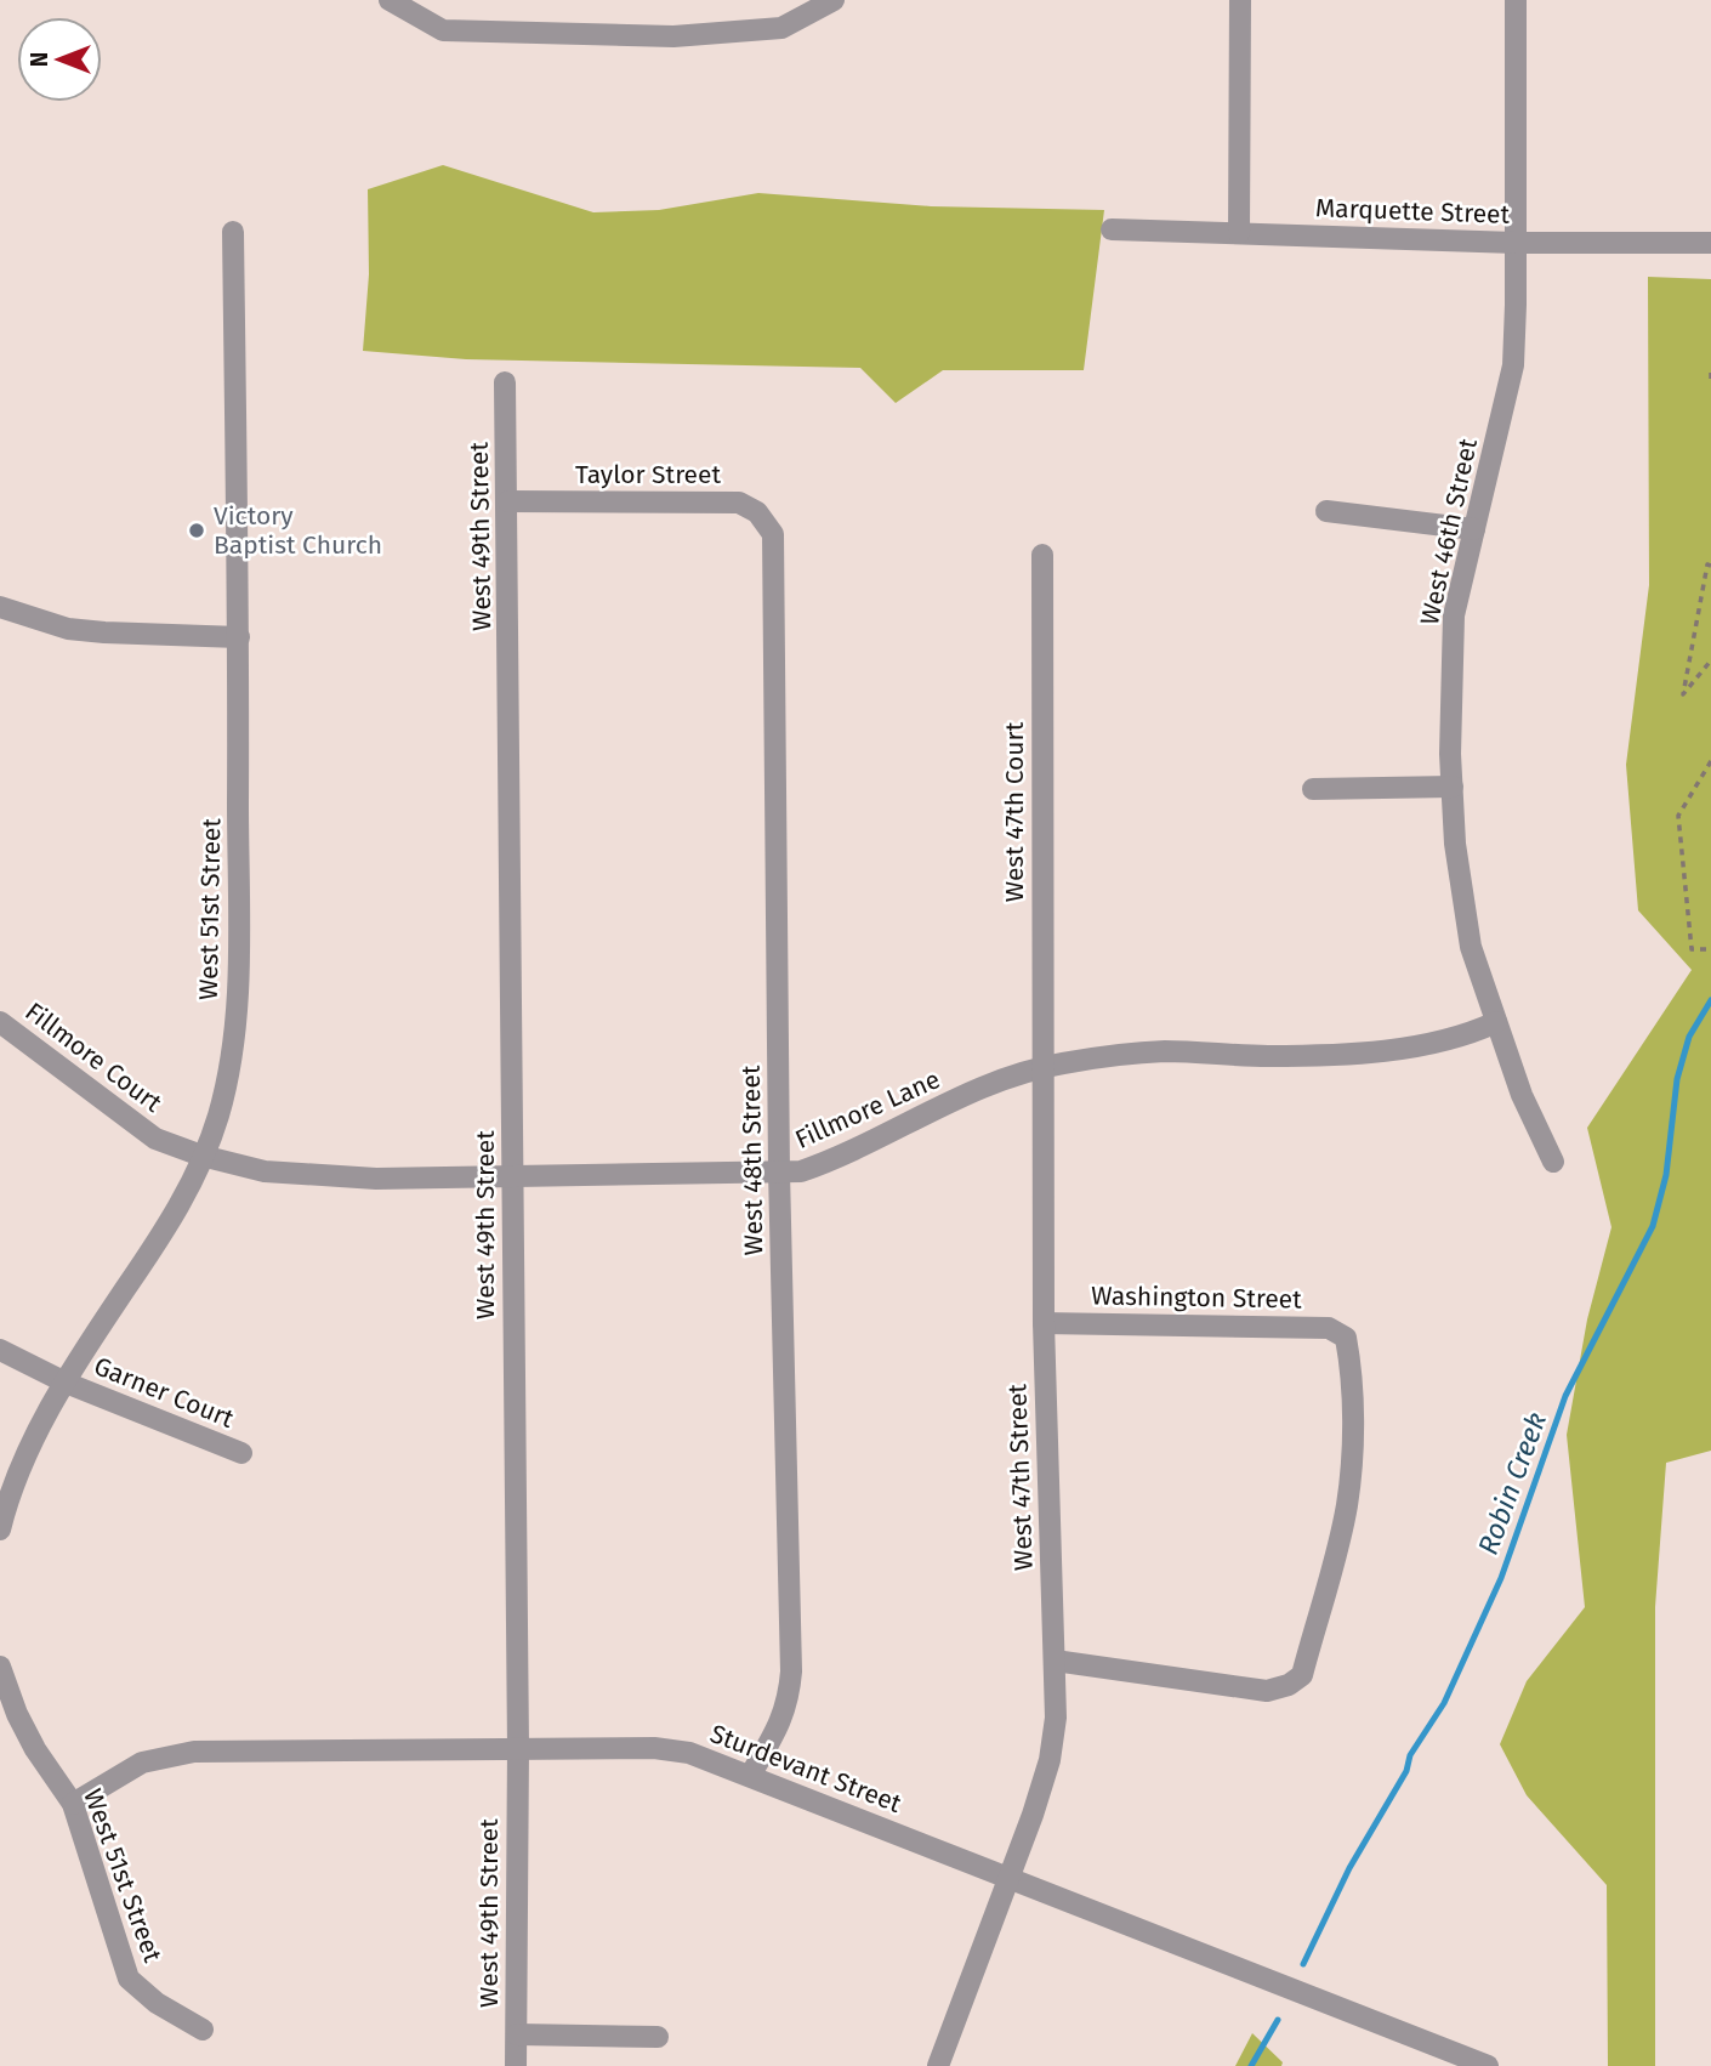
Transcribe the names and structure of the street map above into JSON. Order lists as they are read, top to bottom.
{
  "streets": {
    "street": [
      "Marquette Street",
      "Taylor Street",
      "West 46th Street",
      "West 49th Street",
      "West 47th Court",
      "West 51st Street",
      "Fillmore Court",
      "Fillmore Lane",
      "West 48th Street",
      "Washington Street",
      "Garner Court",
      "West 47th Street",
      "Sturdevant Street"
    ]
  },
  "crossings": [
    ["Marquette Street", "West 46th Street"],
    ["Taylor Street", "West 49th Street"],
    ["Taylor Street", "West 48th Street"],
    ["West 46th Street", "Fillmore Lane"],
    ["West 49th Street", "Fillmore Lane"],
    ["West 49th Street", "Sturdevant Street"],
    ["West 47th Court", "Fillmore Lane"],
    ["West 47th Court", "West 47th Street"],
    ["West 51st Street", "Fillmore Court"],
    ["West 51st Street", "Fillmore Lane"],
    ["West 51st Street", "Garner Court"],
    ["West 51st Street", "Sturdevant Street"],
    ["Fillmore Court", "Fillmore Lane"],
    ["Fillmore Lane", "West 48th Street"],
    ["Fillmore Lane", "West 47th Street"],
    ["West 48th Street", "Sturdevant Street"],
    ["Washington Street", "West 47th Street"],
    ["West 47th Street", "Sturdevant Street"]
  ],
  "water": ["Robin Creek"],
  "places": ["Victory Baptist Church"],
  "north": "left"
}
